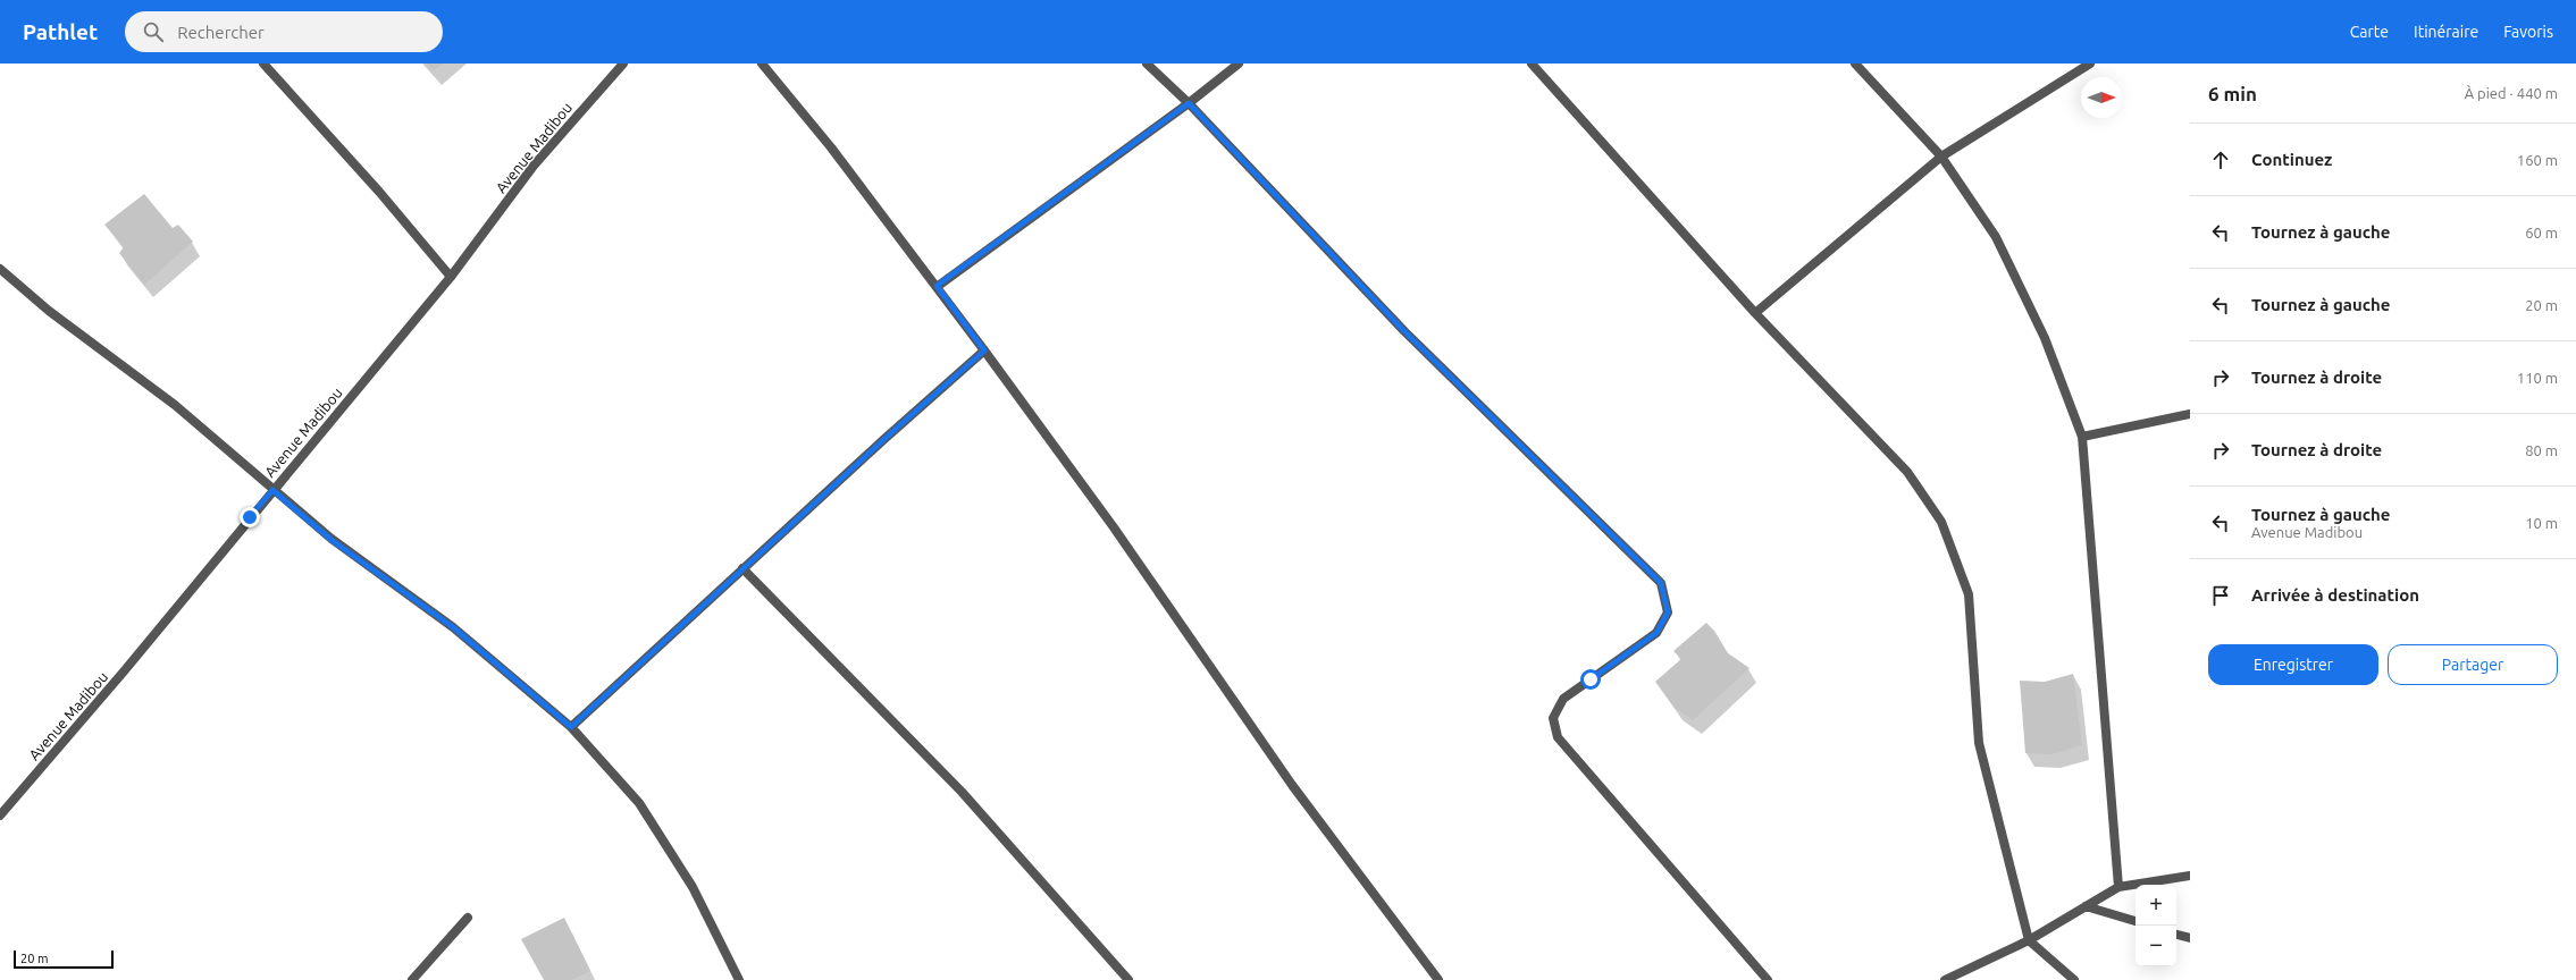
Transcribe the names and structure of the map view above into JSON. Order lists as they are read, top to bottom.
{
  "streets": {
    "street": ["Avenue Madibou"]
  },
  "scale_bar": "20 m",
  "north": "right",
  "page": {
    "header": "Pathlet",
    "search": "Rechercher",
    "nav": ["Carte", "Itinéraire", "Favoris"],
    "heading": ["6 min", "À pied · 440 m"],
    "list": [
      ["Continuez", "160 m"],
      ["Tournez à gauche", "60 m"],
      ["Tournez à gauche", "20 m"],
      ["Tournez à droite", "110 m"],
      ["Tournez à droite", "80 m"],
      ["Tournez à gauche", "Avenue Madibou", "10 m"],
      "Arrivée à destination"
    ],
    "buttons": ["Enregistrer", "Partager"],
    "map_buttons": ["+", "−"],
    "scale": "20 m"
  }
}
